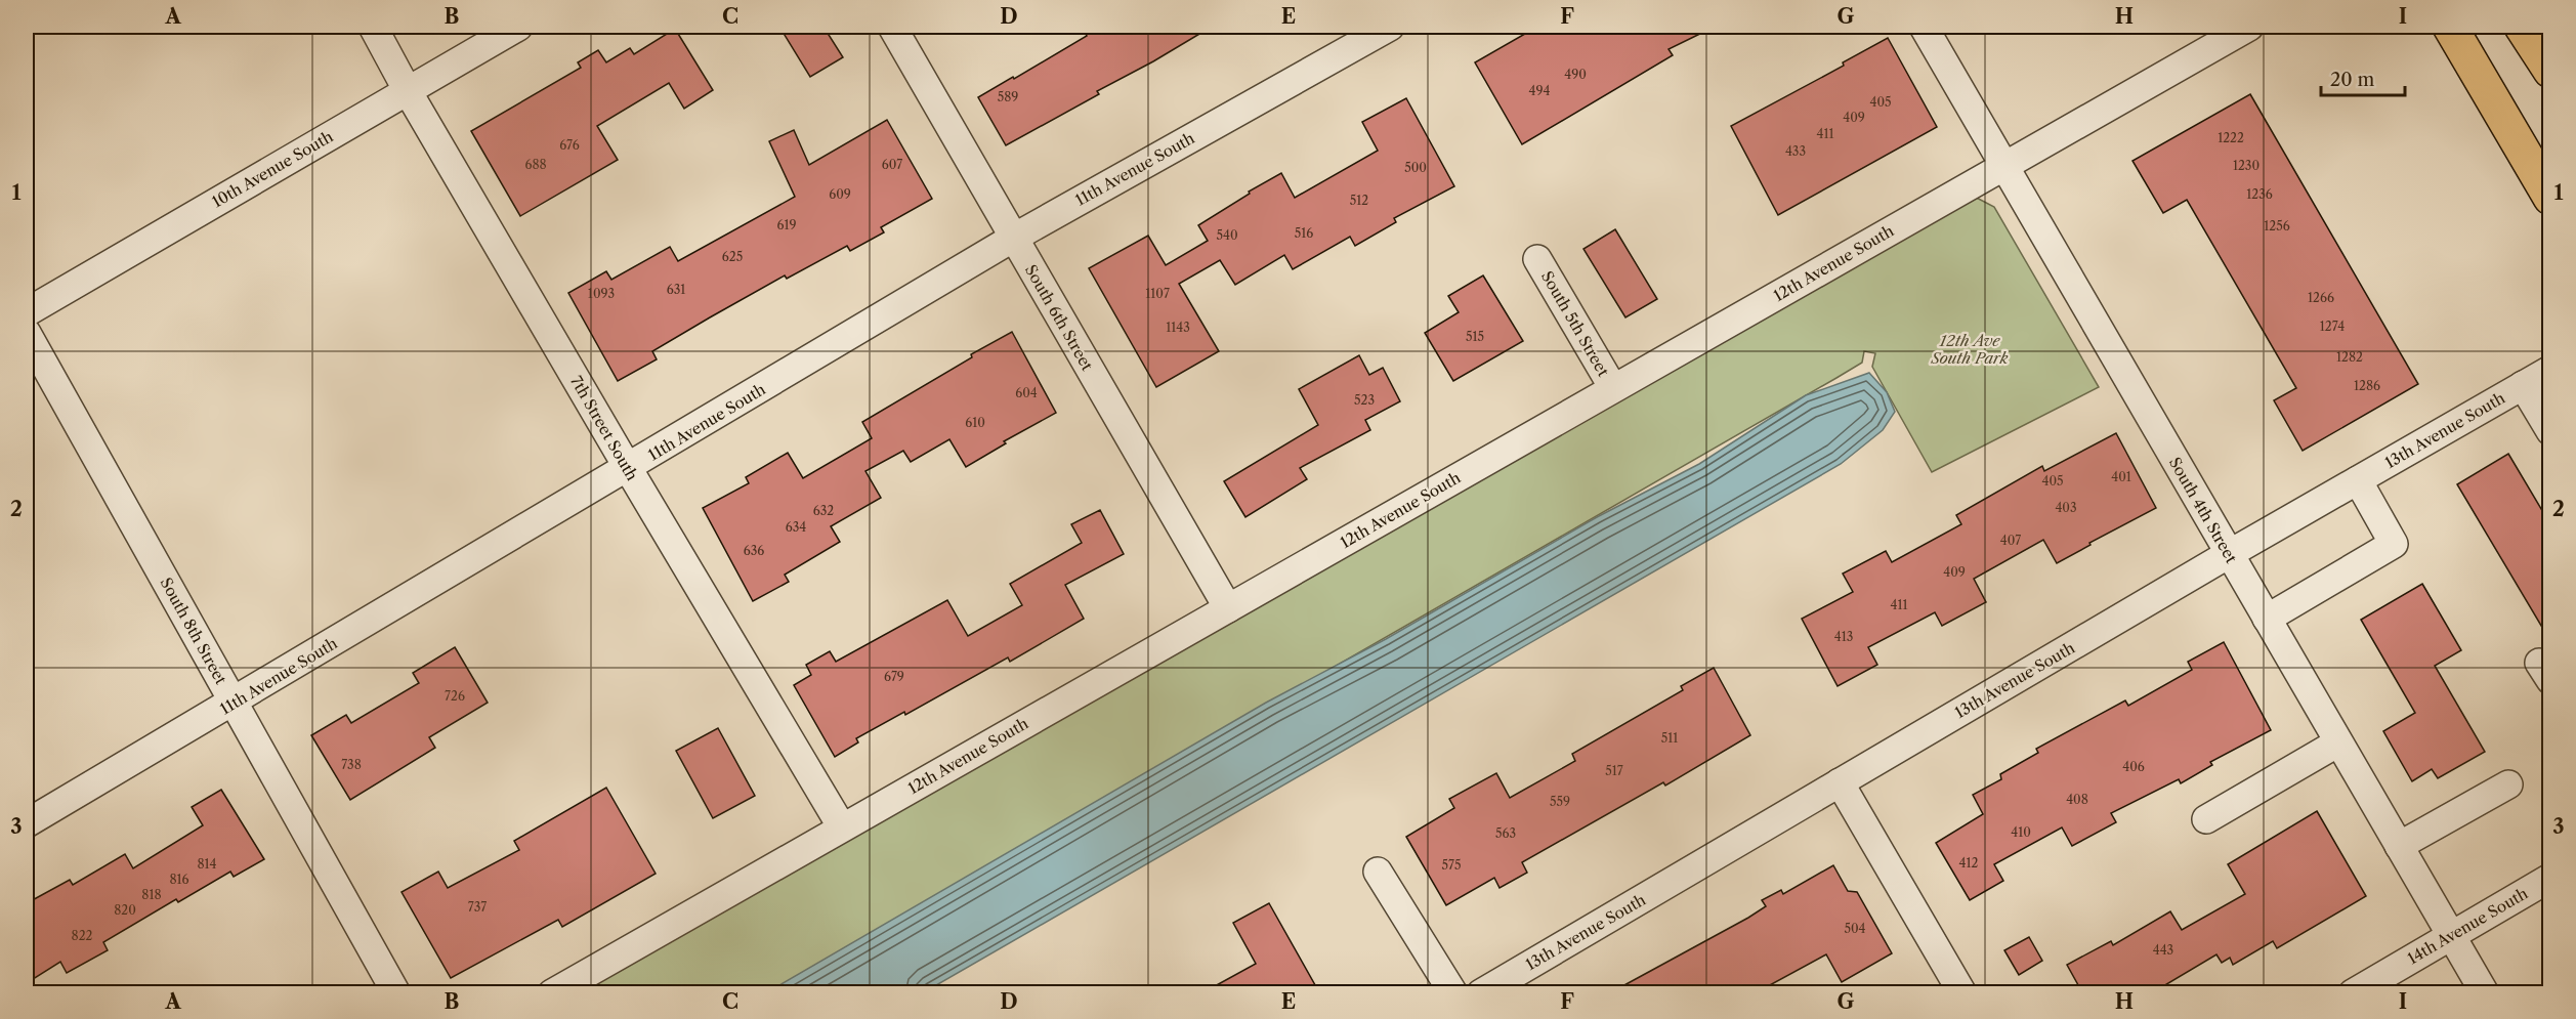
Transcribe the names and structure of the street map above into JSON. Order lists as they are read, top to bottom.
{
  "streets": {
    "street": [
      "10th Avenue South",
      "11th Avenue South",
      "12th Avenue South",
      "South 6th Street",
      "South 5th Street",
      "7th Street South",
      "13th Avenue South",
      "South 4th Street",
      "South 8th Street",
      "14th Avenue South"
    ]
  },
  "crossings": [
    ["10th Avenue South", "7th Street South"],
    ["11th Avenue South", "South 6th Street"],
    ["11th Avenue South", "7th Street South"],
    ["11th Avenue South", "South 8th Street"],
    ["12th Avenue South", "South 6th Street"],
    ["12th Avenue South", "South 5th Street"],
    ["12th Avenue South", "7th Street South"],
    ["12th Avenue South", "South 4th Street"],
    ["13th Avenue South", "South 4th Street"],
    ["South 4th Street", "14th Avenue South"]
  ],
  "parks": ["12th Ave South Park"],
  "house_numbers": [
    "490",
    "494",
    "589",
    "405",
    "409",
    "411",
    "1222",
    "676",
    "433",
    "688",
    "607",
    "1230",
    "500",
    "609",
    "1236",
    "512",
    "619",
    "1256",
    "516",
    "540",
    "625",
    "631",
    "1093",
    "1107",
    "1266",
    "1274",
    "1143",
    "515",
    "1282",
    "1286",
    "604",
    "523",
    "610",
    "401",
    "405",
    "403",
    "632",
    "634",
    "407",
    "636",
    "409",
    "411",
    "413",
    "679",
    "726",
    "511",
    "738",
    "406",
    "517",
    "408",
    "559",
    "410",
    "563",
    "412",
    "814",
    "575",
    "816",
    "818",
    "737",
    "820",
    "504",
    "822",
    "443"
  ],
  "scale_bar": "20 m",
  "grid": {
    "columns": [
      "A",
      "B",
      "C",
      "D",
      "E",
      "F",
      "G",
      "H",
      "I"
    ],
    "rows": ["1", "2", "3"]
  }
}
